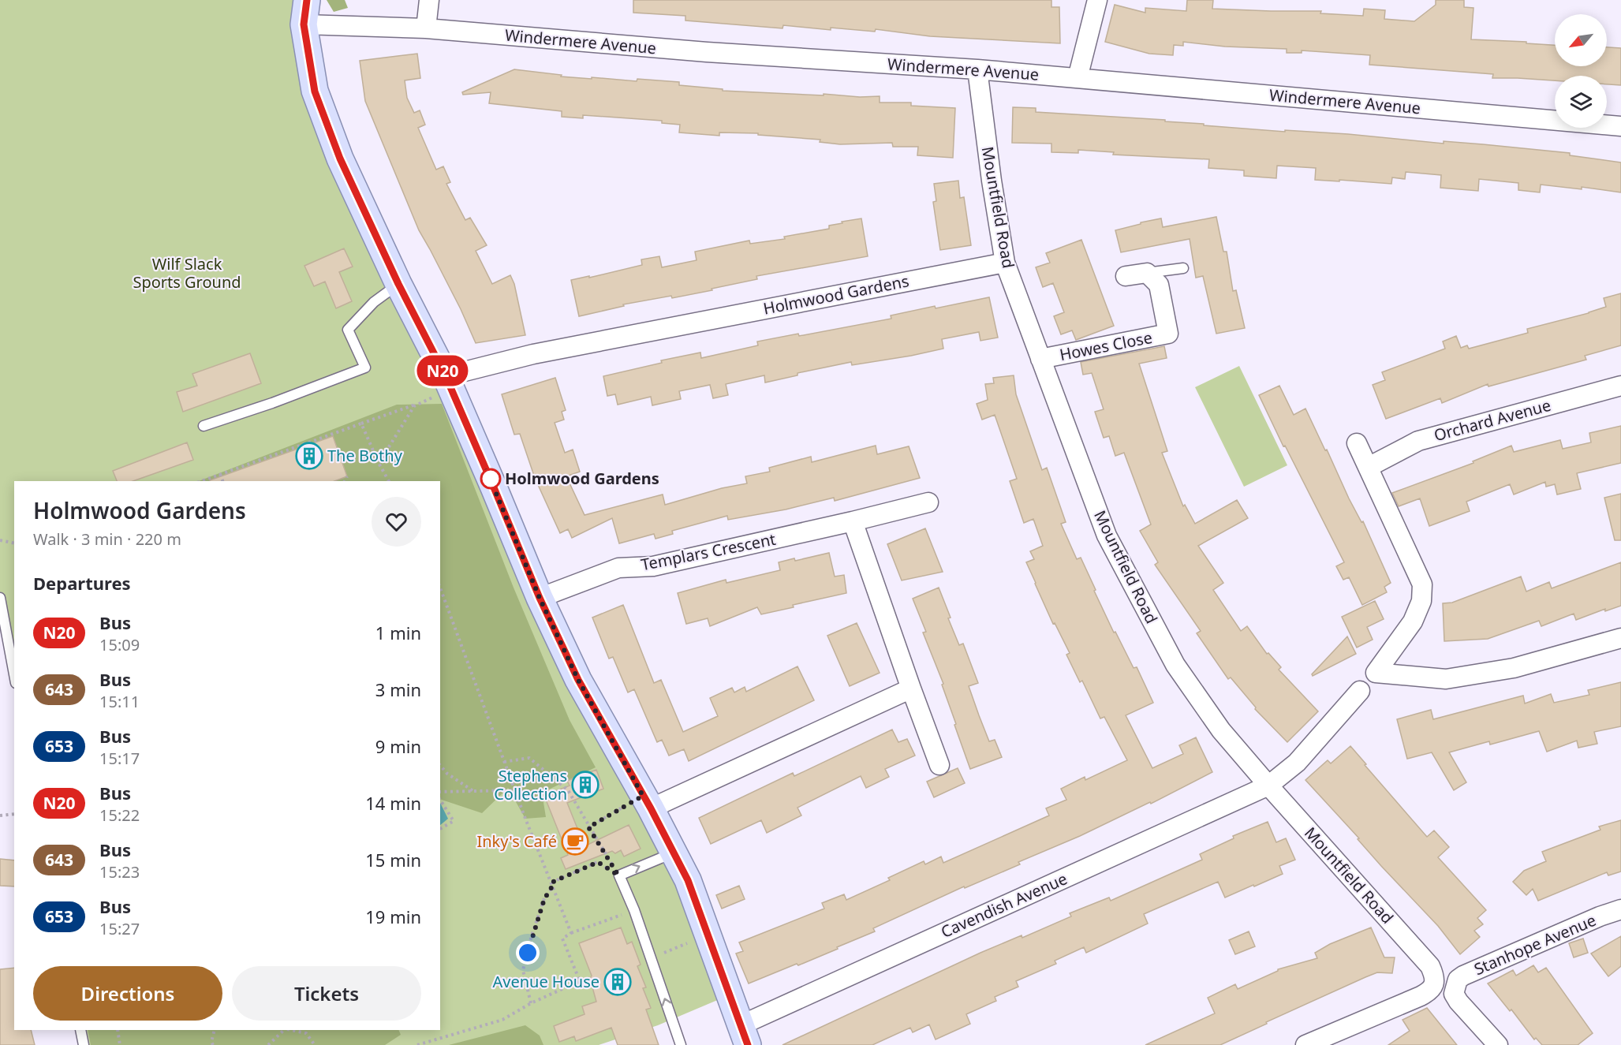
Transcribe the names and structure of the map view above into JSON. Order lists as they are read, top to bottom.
{
  "streets": {
    "street": [
      "Windermere Avenue",
      "Mountfield Road",
      "Holmwood Gardens",
      "Howes Close",
      "Orchard Avenue",
      "Templars Crescent",
      "Cavendish Avenue",
      "Stanhope Avenue"
    ]
  },
  "crossings": [
    ["Windermere Avenue", "Mountfield Road"],
    ["Mountfield Road", "Holmwood Gardens"],
    ["Mountfield Road", "Howes Close"],
    ["Mountfield Road", "Cavendish Avenue"]
  ],
  "parks": ["Wilf Slack Sports Ground"],
  "places": {
    "building": ["The Bothy", "Stephens Collection", "Avenue House"],
    "other": ["Holmwood Gardens"],
    "cafe": ["Inky's Café"]
  },
  "lines": ["bus line N20"],
  "north": "bottom left",
  "page": {
    "on_map": "N20",
    "heading": [
      ["Holmwood Gardens", "Walk · 3 min · 220 m"],
      "Departures"
    ],
    "list": [
      {
        "mark": "N20",
        "name": "Bus",
        "note": "15:09",
        "value": "1 min"
      },
      {
        "mark": "643",
        "name": "Bus",
        "note": "15:11",
        "value": "3 min"
      },
      {
        "mark": "653",
        "name": "Bus",
        "note": "15:17",
        "value": "9 min"
      },
      {
        "mark": "N20",
        "name": "Bus",
        "note": "15:22",
        "value": "14 min"
      },
      {
        "mark": "643",
        "name": "Bus",
        "note": "15:23",
        "value": "15 min"
      },
      {
        "mark": "653",
        "name": "Bus",
        "note": "15:27",
        "value": "19 min"
      }
    ],
    "buttons": ["Directions", "Tickets"]
  }
}
